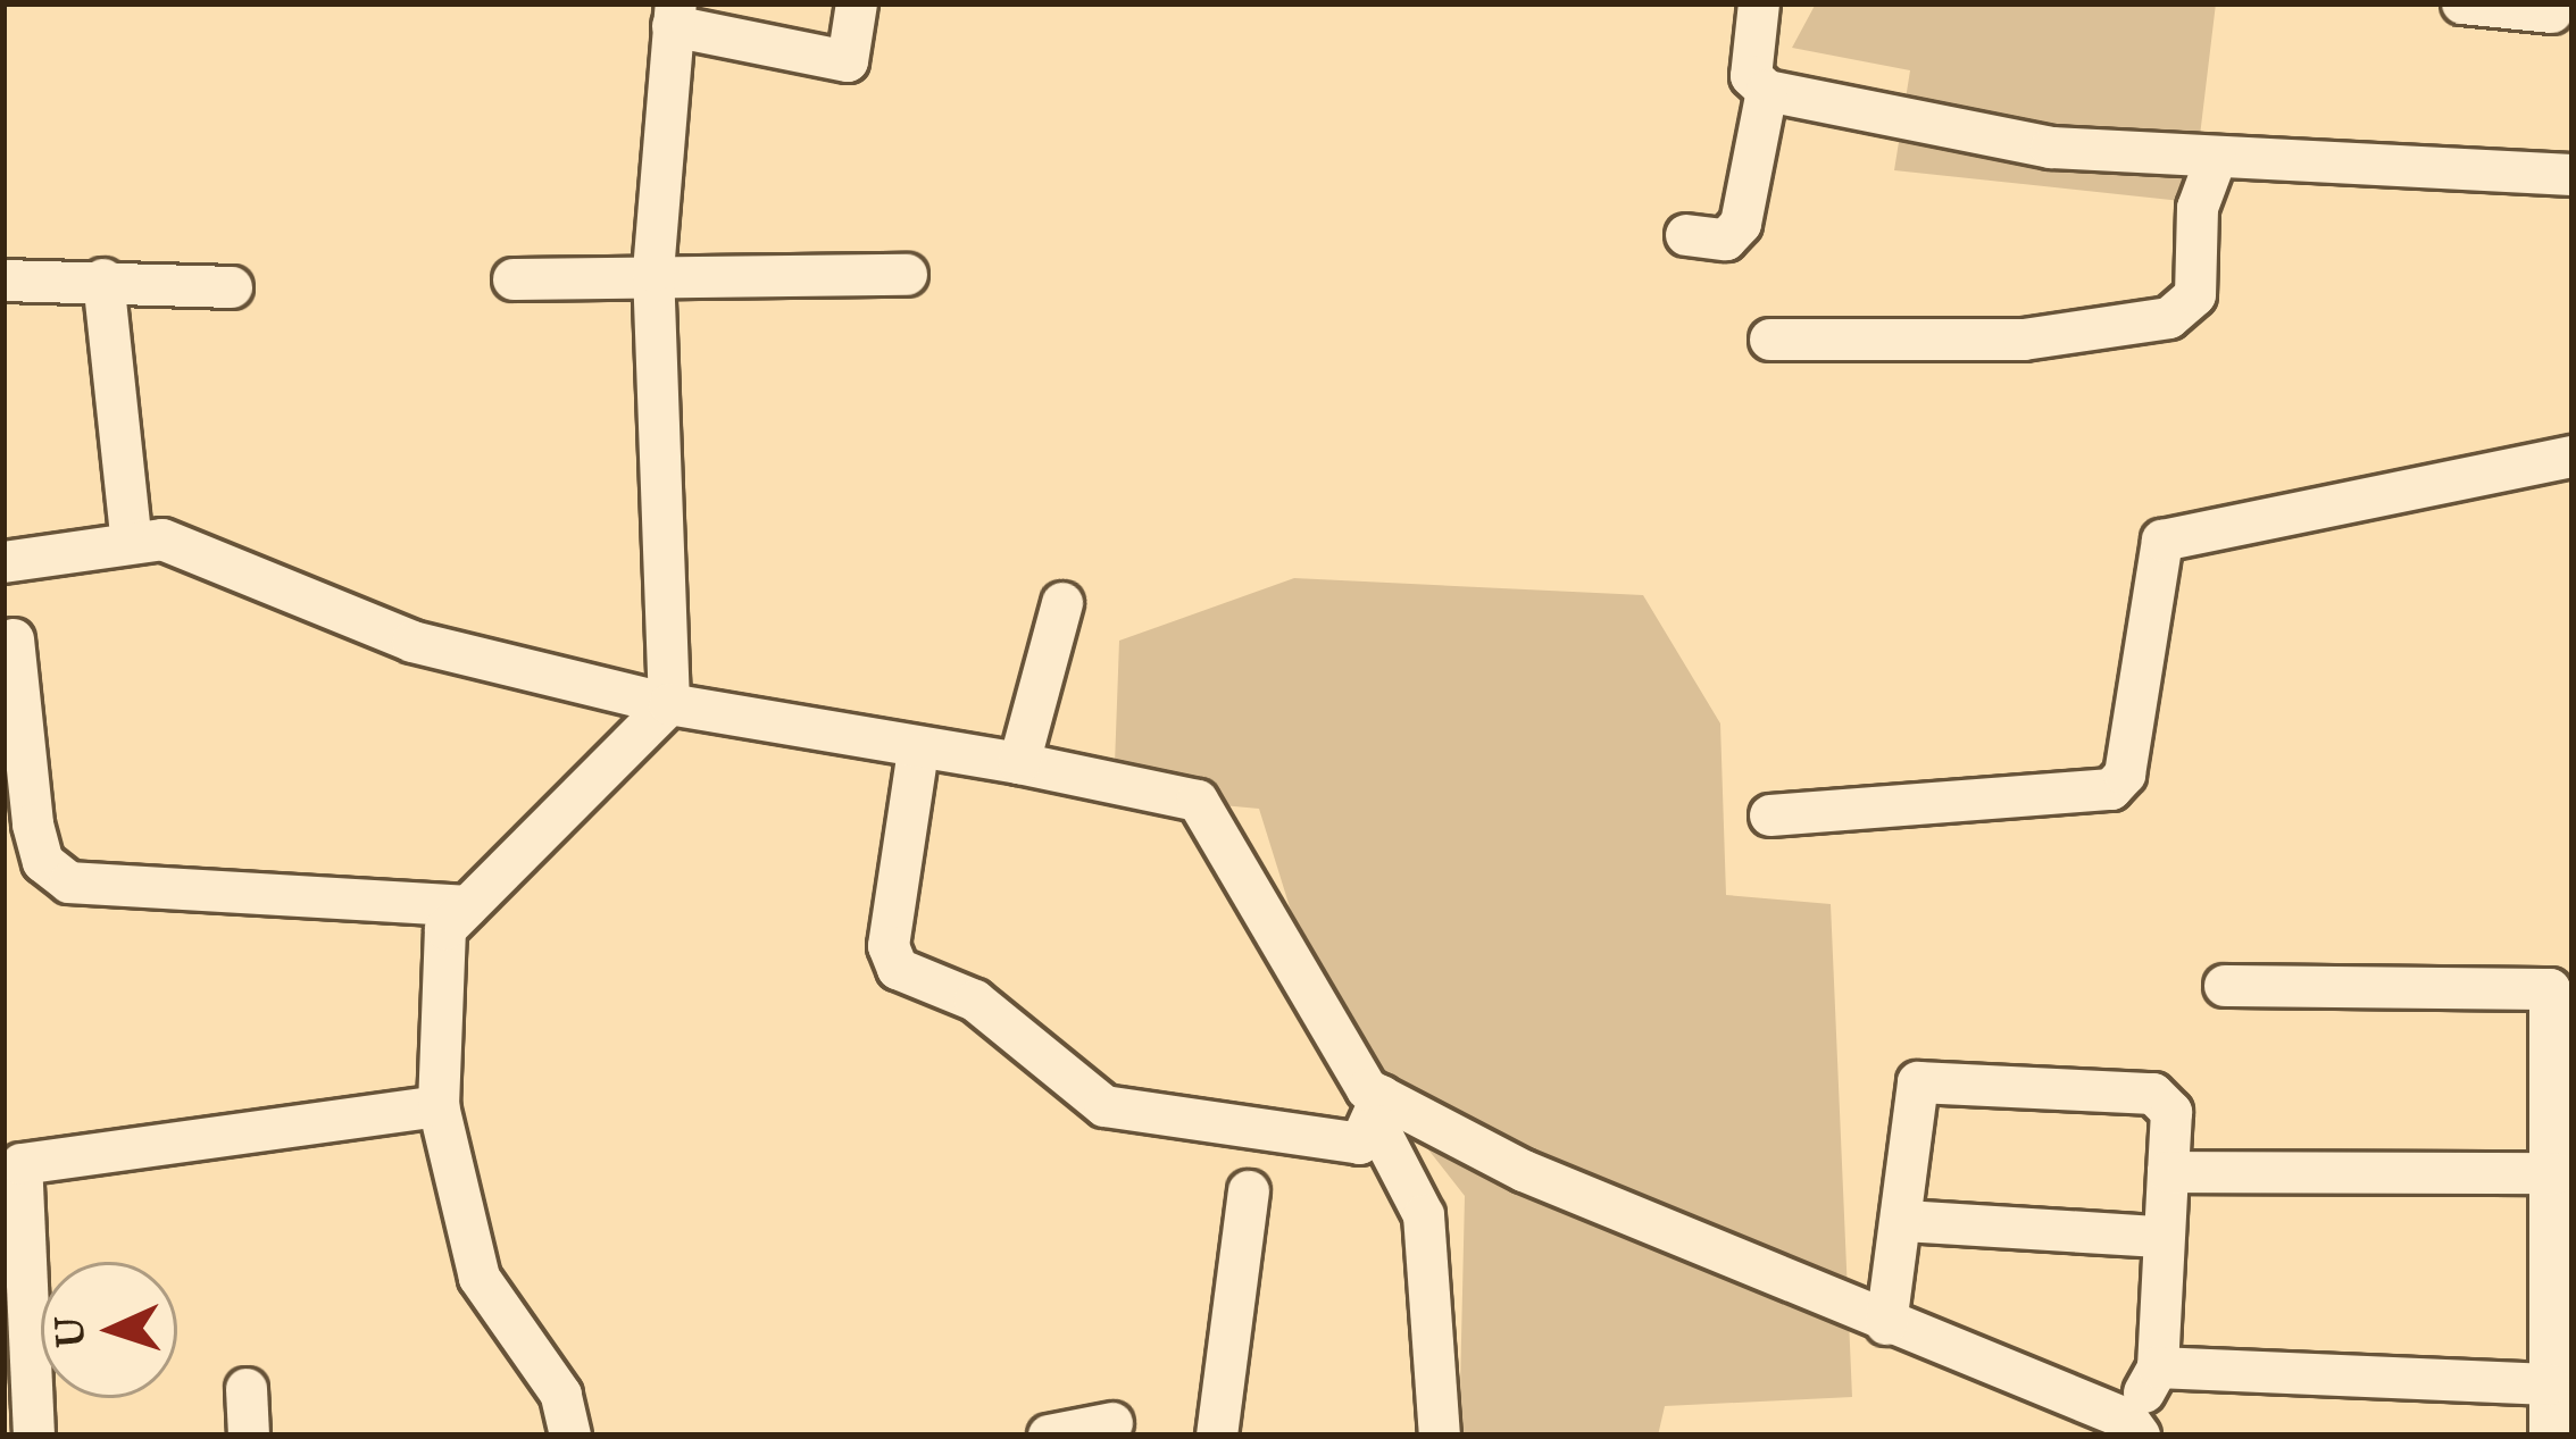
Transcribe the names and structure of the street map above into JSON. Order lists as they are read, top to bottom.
{
  "north": "left"
}
